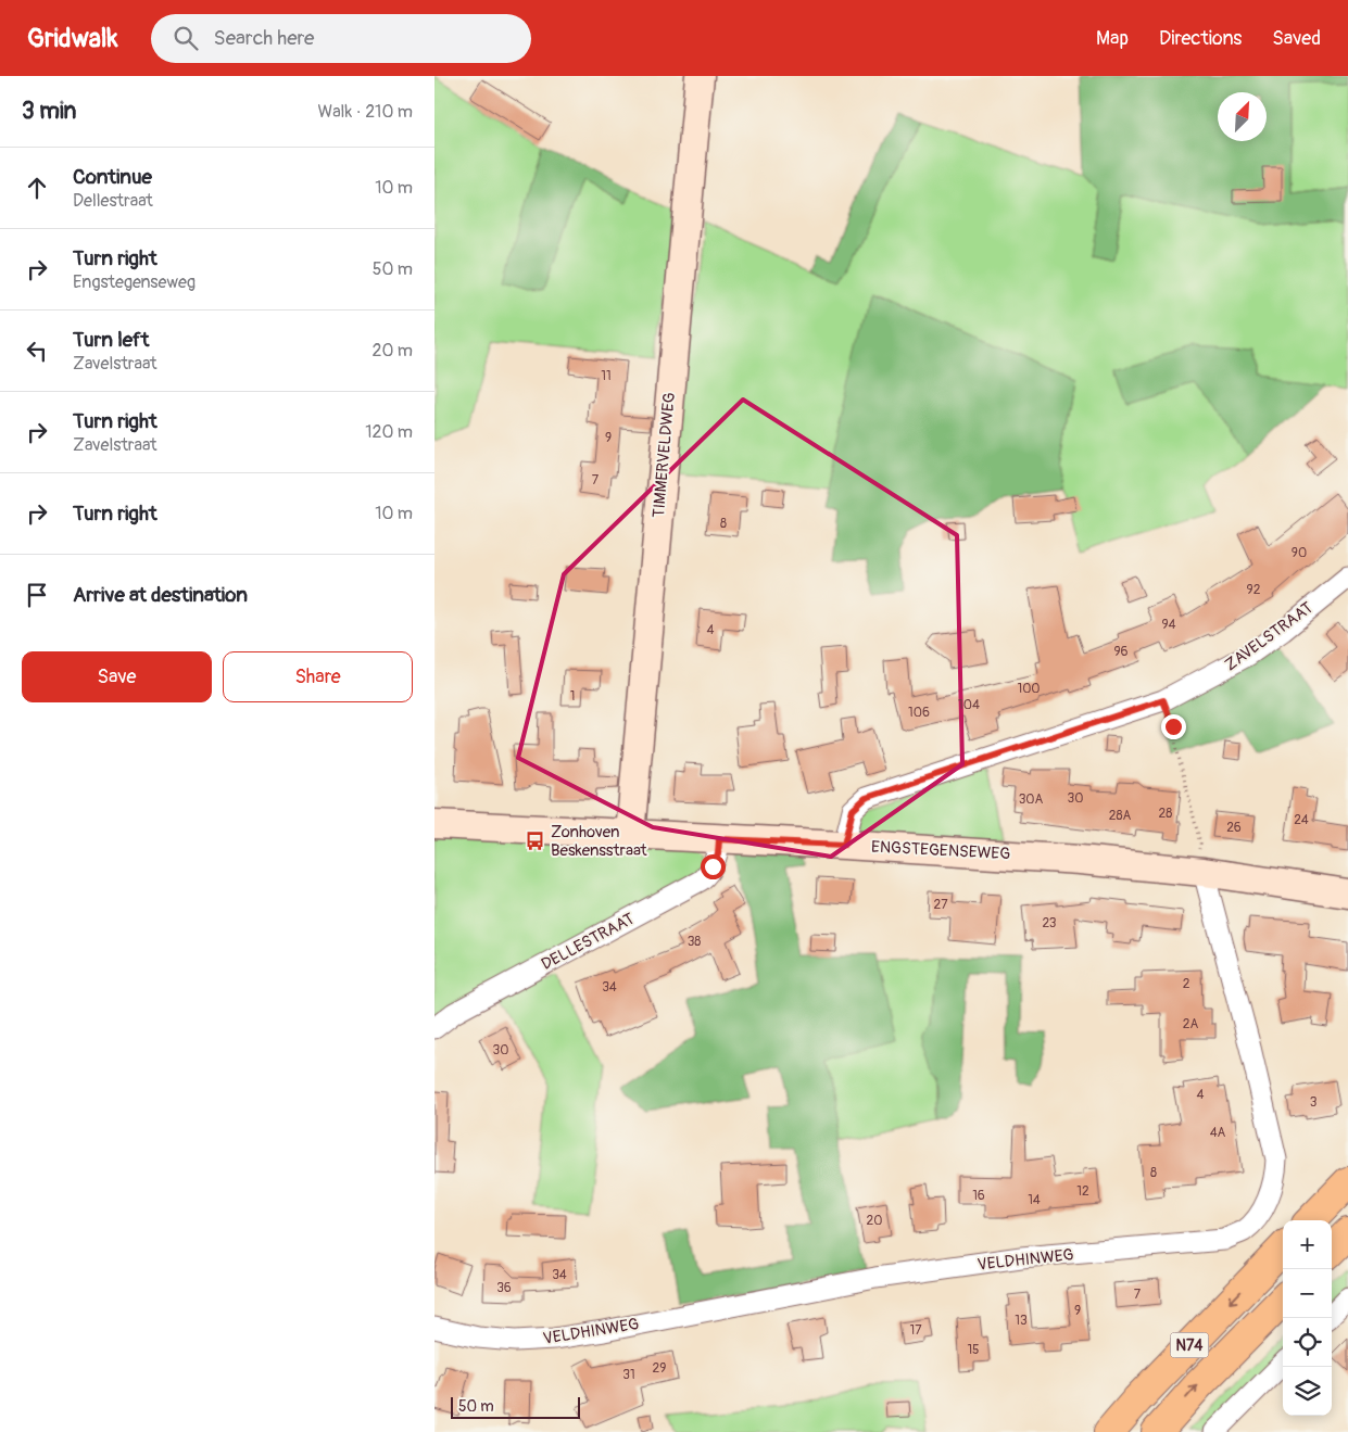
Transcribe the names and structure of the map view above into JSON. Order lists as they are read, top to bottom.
{
  "streets": {
    "highway": ["N74"],
    "street": [
      "TIMMERVELDWEG",
      "ZAVELSTRAAT",
      "ENGSTEGENSEWEG",
      "DELLESTRAAT",
      "VELDHINWEG"
    ]
  },
  "crossings": [
    ["TIMMERVELDWEG", "ENGSTEGENSEWEG"],
    ["ZAVELSTRAAT", "ENGSTEGENSEWEG"],
    ["ENGSTEGENSEWEG", "DELLESTRAAT"],
    ["ENGSTEGENSEWEG", "VELDHINWEG"]
  ],
  "places": {
    "bus stop": ["Zonhoven Beskensstraat"]
  },
  "house_numbers": [
    "11",
    "9",
    "7",
    "8",
    "90",
    "92",
    "94",
    "4",
    "96",
    "100",
    "1",
    "104",
    "106",
    "30",
    "30A",
    "28",
    "28A",
    "24",
    "26",
    "27",
    "23",
    "38",
    "2",
    "34",
    "2A",
    "30",
    "4",
    "3",
    "4A",
    "8",
    "12",
    "16",
    "14",
    "20",
    "34",
    "36",
    "7",
    "9",
    "13",
    "17",
    "15",
    "29",
    "31"
  ],
  "scale_bar": "50 m",
  "north": "top right",
  "page": {
    "header": "Gridwalk",
    "search": "Search here",
    "nav": ["Map", "Directions", "Saved"],
    "heading": ["3 min", "Walk · 210 m"],
    "list": [
      ["Continue", "Dellestraat", "10 m"],
      ["Turn right", "Engstegenseweg", "50 m"],
      ["Turn left", "Zavelstraat", "20 m"],
      ["Turn right", "Zavelstraat", "120 m"],
      ["Turn right", "10 m"],
      "Arrive at destination"
    ],
    "buttons": ["Save", "Share"],
    "map_buttons": ["+", "−"],
    "scale": "50 m"
  }
}
